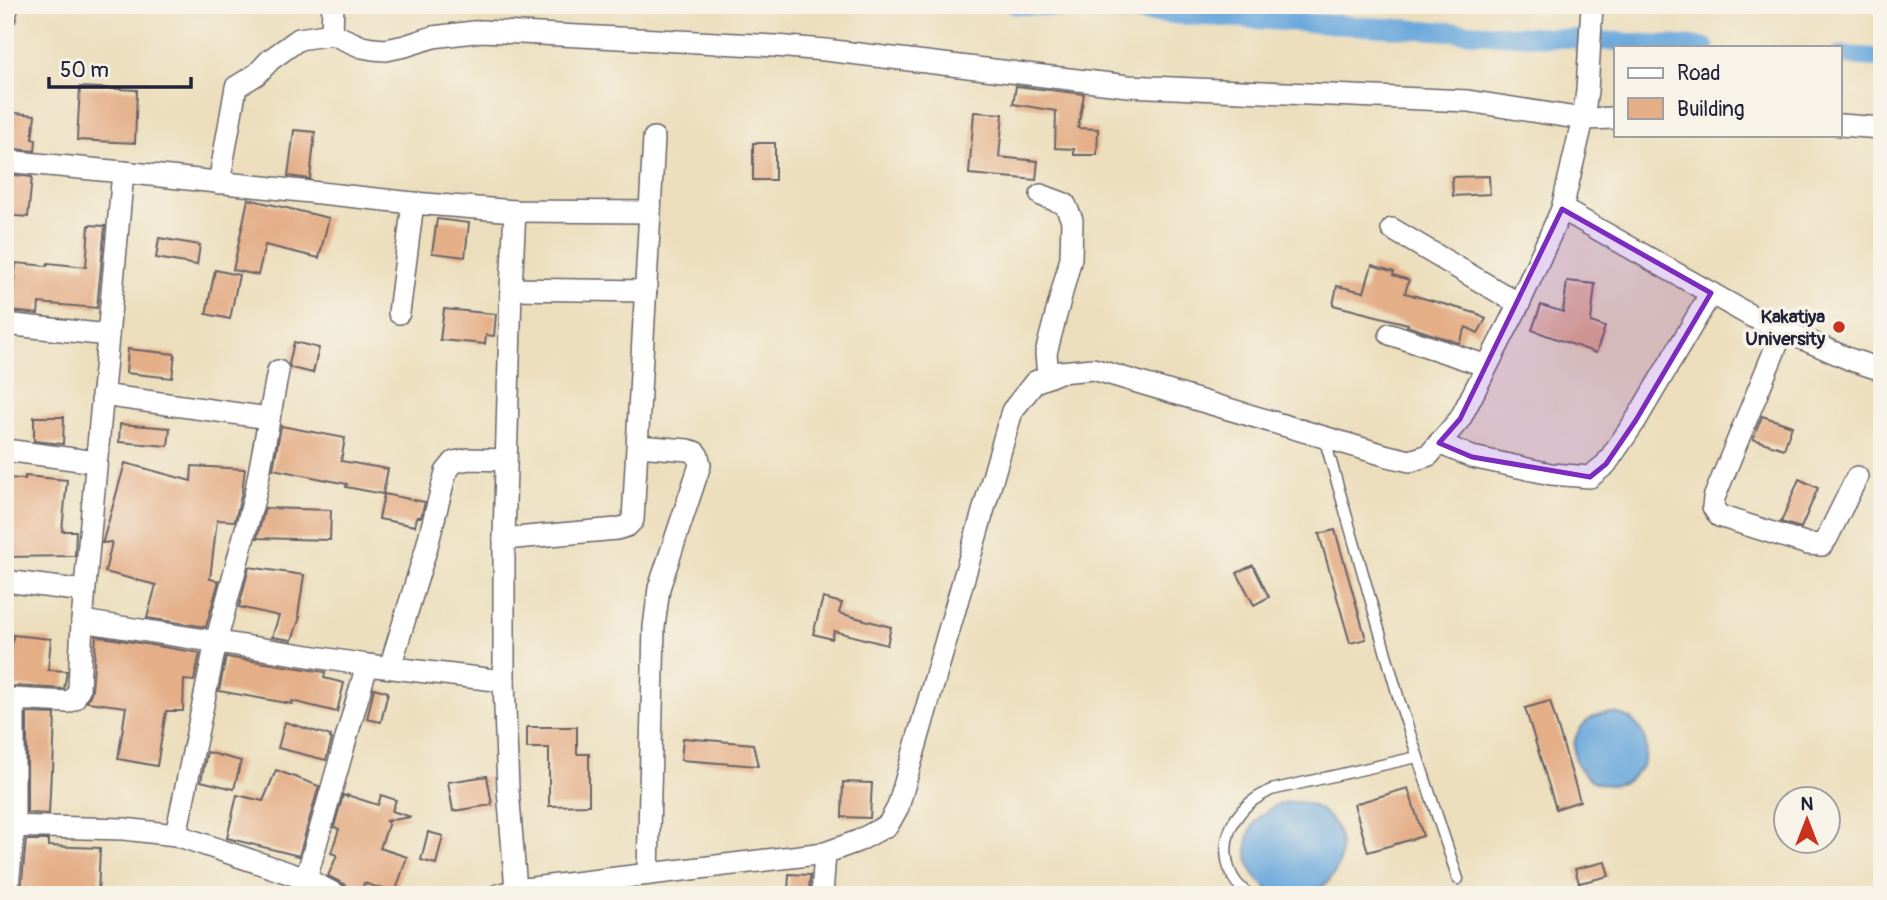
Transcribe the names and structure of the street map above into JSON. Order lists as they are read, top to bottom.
{
  "places": ["Kakatiya University"],
  "legend": ["Road", "Building"],
  "scale_bar": "50 m",
  "north": "top"
}
